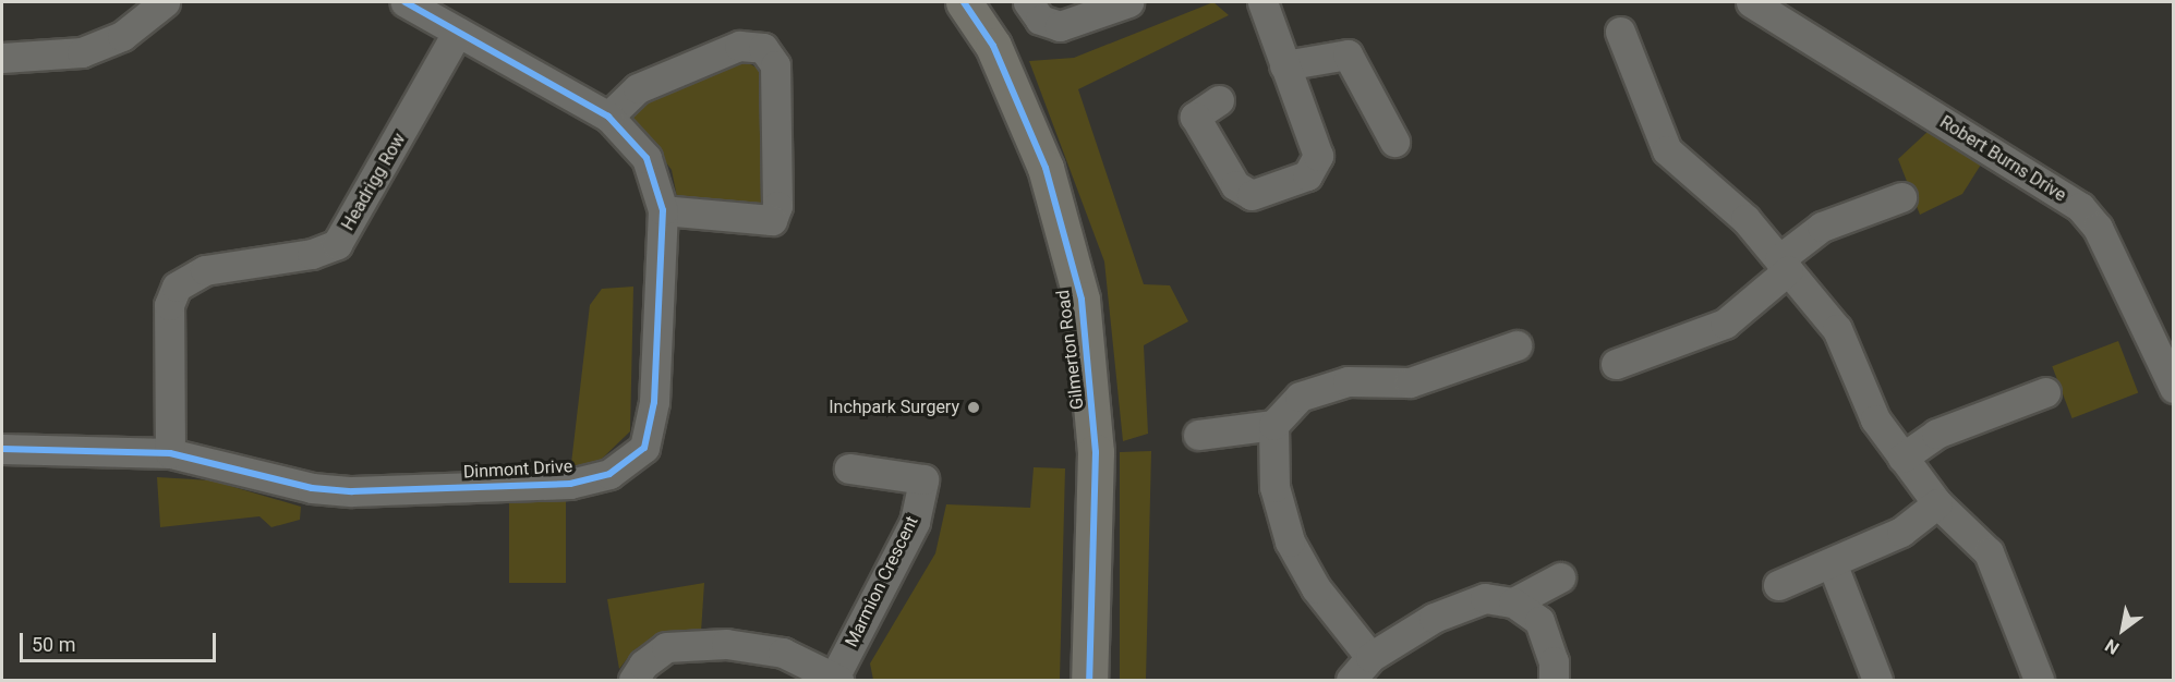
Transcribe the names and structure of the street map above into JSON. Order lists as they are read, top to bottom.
{
  "streets": {
    "main road": ["Gilmerton Road"],
    "street": [
      "Robert Burns Drive",
      "Headrigg Row",
      "Dinmont Drive",
      "Marmion Crescent"
    ]
  },
  "crossings": [
    ["Headrigg Row", "Dinmont Drive"]
  ],
  "places": ["Inchpark Surgery"],
  "scale_bar": "50 m",
  "north": "bottom left"
}
